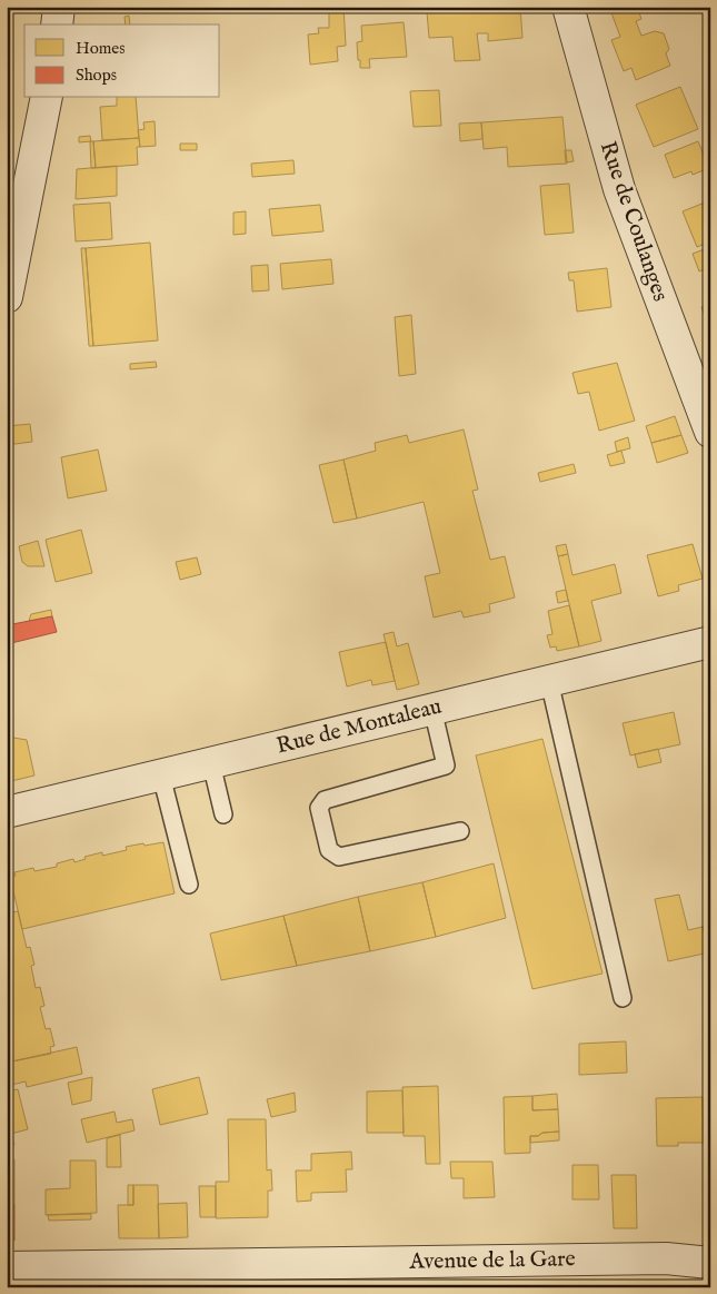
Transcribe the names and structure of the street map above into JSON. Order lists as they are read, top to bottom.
{
  "streets": {
    "street": ["Rue de Coulanges", "Rue de Montaleau", "Avenue de la Gare"]
  },
  "legend": ["Homes", "Shops"]
}
